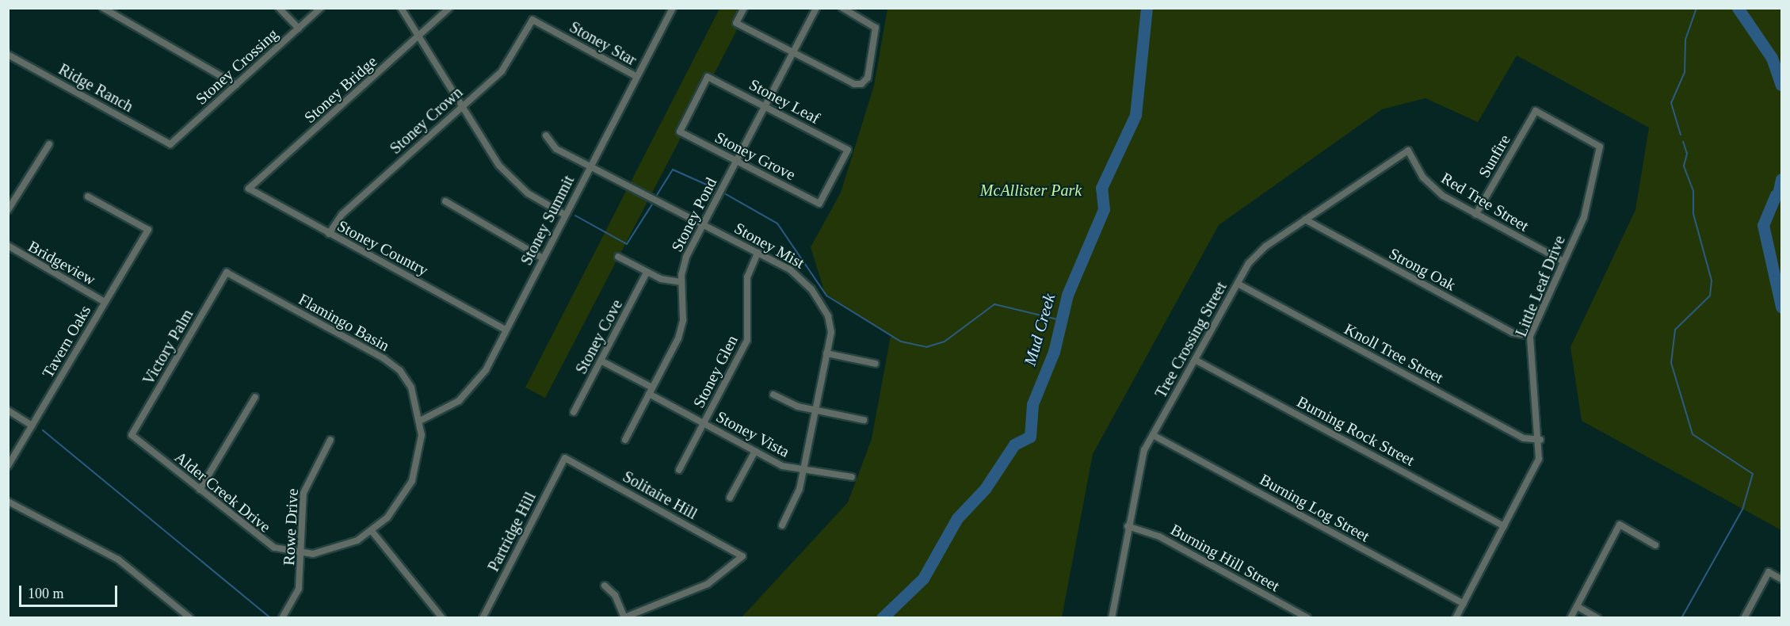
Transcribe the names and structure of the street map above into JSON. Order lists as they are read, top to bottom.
{
  "streets": {
    "street": [
      "Stoney Star",
      "Stoney Crossing",
      "Ridge Ranch",
      "Stoney Bridge",
      "Stoney Leaf",
      "Stoney Crown",
      "Stoney Grove",
      "Sunfire",
      "Red Tree Street",
      "Stoney Pond",
      "Stoney Summit",
      "Stoney Mist",
      "Stoney Country",
      "Bridgeview",
      "Strong Oak",
      "Little Leaf Drive",
      "Flamingo Basin",
      "Stoney Cove",
      "Tree Crossing Street",
      "Tavern Oaks",
      "Victory Palm",
      "Knoll Tree Street",
      "Stoney Glen",
      "Burning Rock Street",
      "Stoney Vista",
      "Alder Creek Drive",
      "Solitaire Hill",
      "Burning Log Street",
      "Rowe Drive",
      "Partridge Hill",
      "Burning Hill Street"
    ]
  },
  "crossings": [
    ["Stoney Star", "Stoney Crown"],
    ["Stoney Star", "Stoney Summit"],
    ["Stoney Crossing", "Ridge Ranch"],
    ["Stoney Bridge", "Stoney Country"],
    ["Stoney Leaf", "Stoney Grove"],
    ["Stoney Leaf", "Stoney Pond"],
    ["Stoney Crown", "Stoney Country"],
    ["Stoney Grove", "Stoney Pond"],
    ["Sunfire", "Red Tree Street"],
    ["Sunfire", "Little Leaf Drive"],
    ["Red Tree Street", "Little Leaf Drive"],
    ["Red Tree Street", "Tree Crossing Street"],
    ["Stoney Pond", "Stoney Mist"],
    ["Stoney Pond", "Stoney Vista"],
    ["Stoney Summit", "Stoney Mist"],
    ["Stoney Summit", "Stoney Country"],
    ["Stoney Summit", "Flamingo Basin"],
    ["Stoney Summit", "Alder Creek Drive"],
    ["Stoney Mist", "Stoney Glen"],
    ["Stoney Mist", "Stoney Vista"],
    ["Bridgeview", "Tavern Oaks"],
    ["Strong Oak", "Little Leaf Drive"],
    ["Strong Oak", "Tree Crossing Street"],
    ["Little Leaf Drive", "Knoll Tree Street"],
    ["Little Leaf Drive", "Burning Rock Street"],
    ["Little Leaf Drive", "Burning Log Street"],
    ["Flamingo Basin", "Victory Palm"],
    ["Flamingo Basin", "Alder Creek Drive"],
    ["Stoney Cove", "Stoney Vista"],
    ["Tree Crossing Street", "Knoll Tree Street"],
    ["Tree Crossing Street", "Burning Rock Street"],
    ["Tree Crossing Street", "Burning Log Street"],
    ["Tree Crossing Street", "Burning Hill Street"],
    ["Victory Palm", "Alder Creek Drive"],
    ["Stoney Glen", "Stoney Vista"],
    ["Alder Creek Drive", "Rowe Drive"],
    ["Solitaire Hill", "Partridge Hill"]
  ],
  "water": ["Mud Creek"],
  "parks": ["McAllister Park"],
  "scale_bar": "100 m"
}
